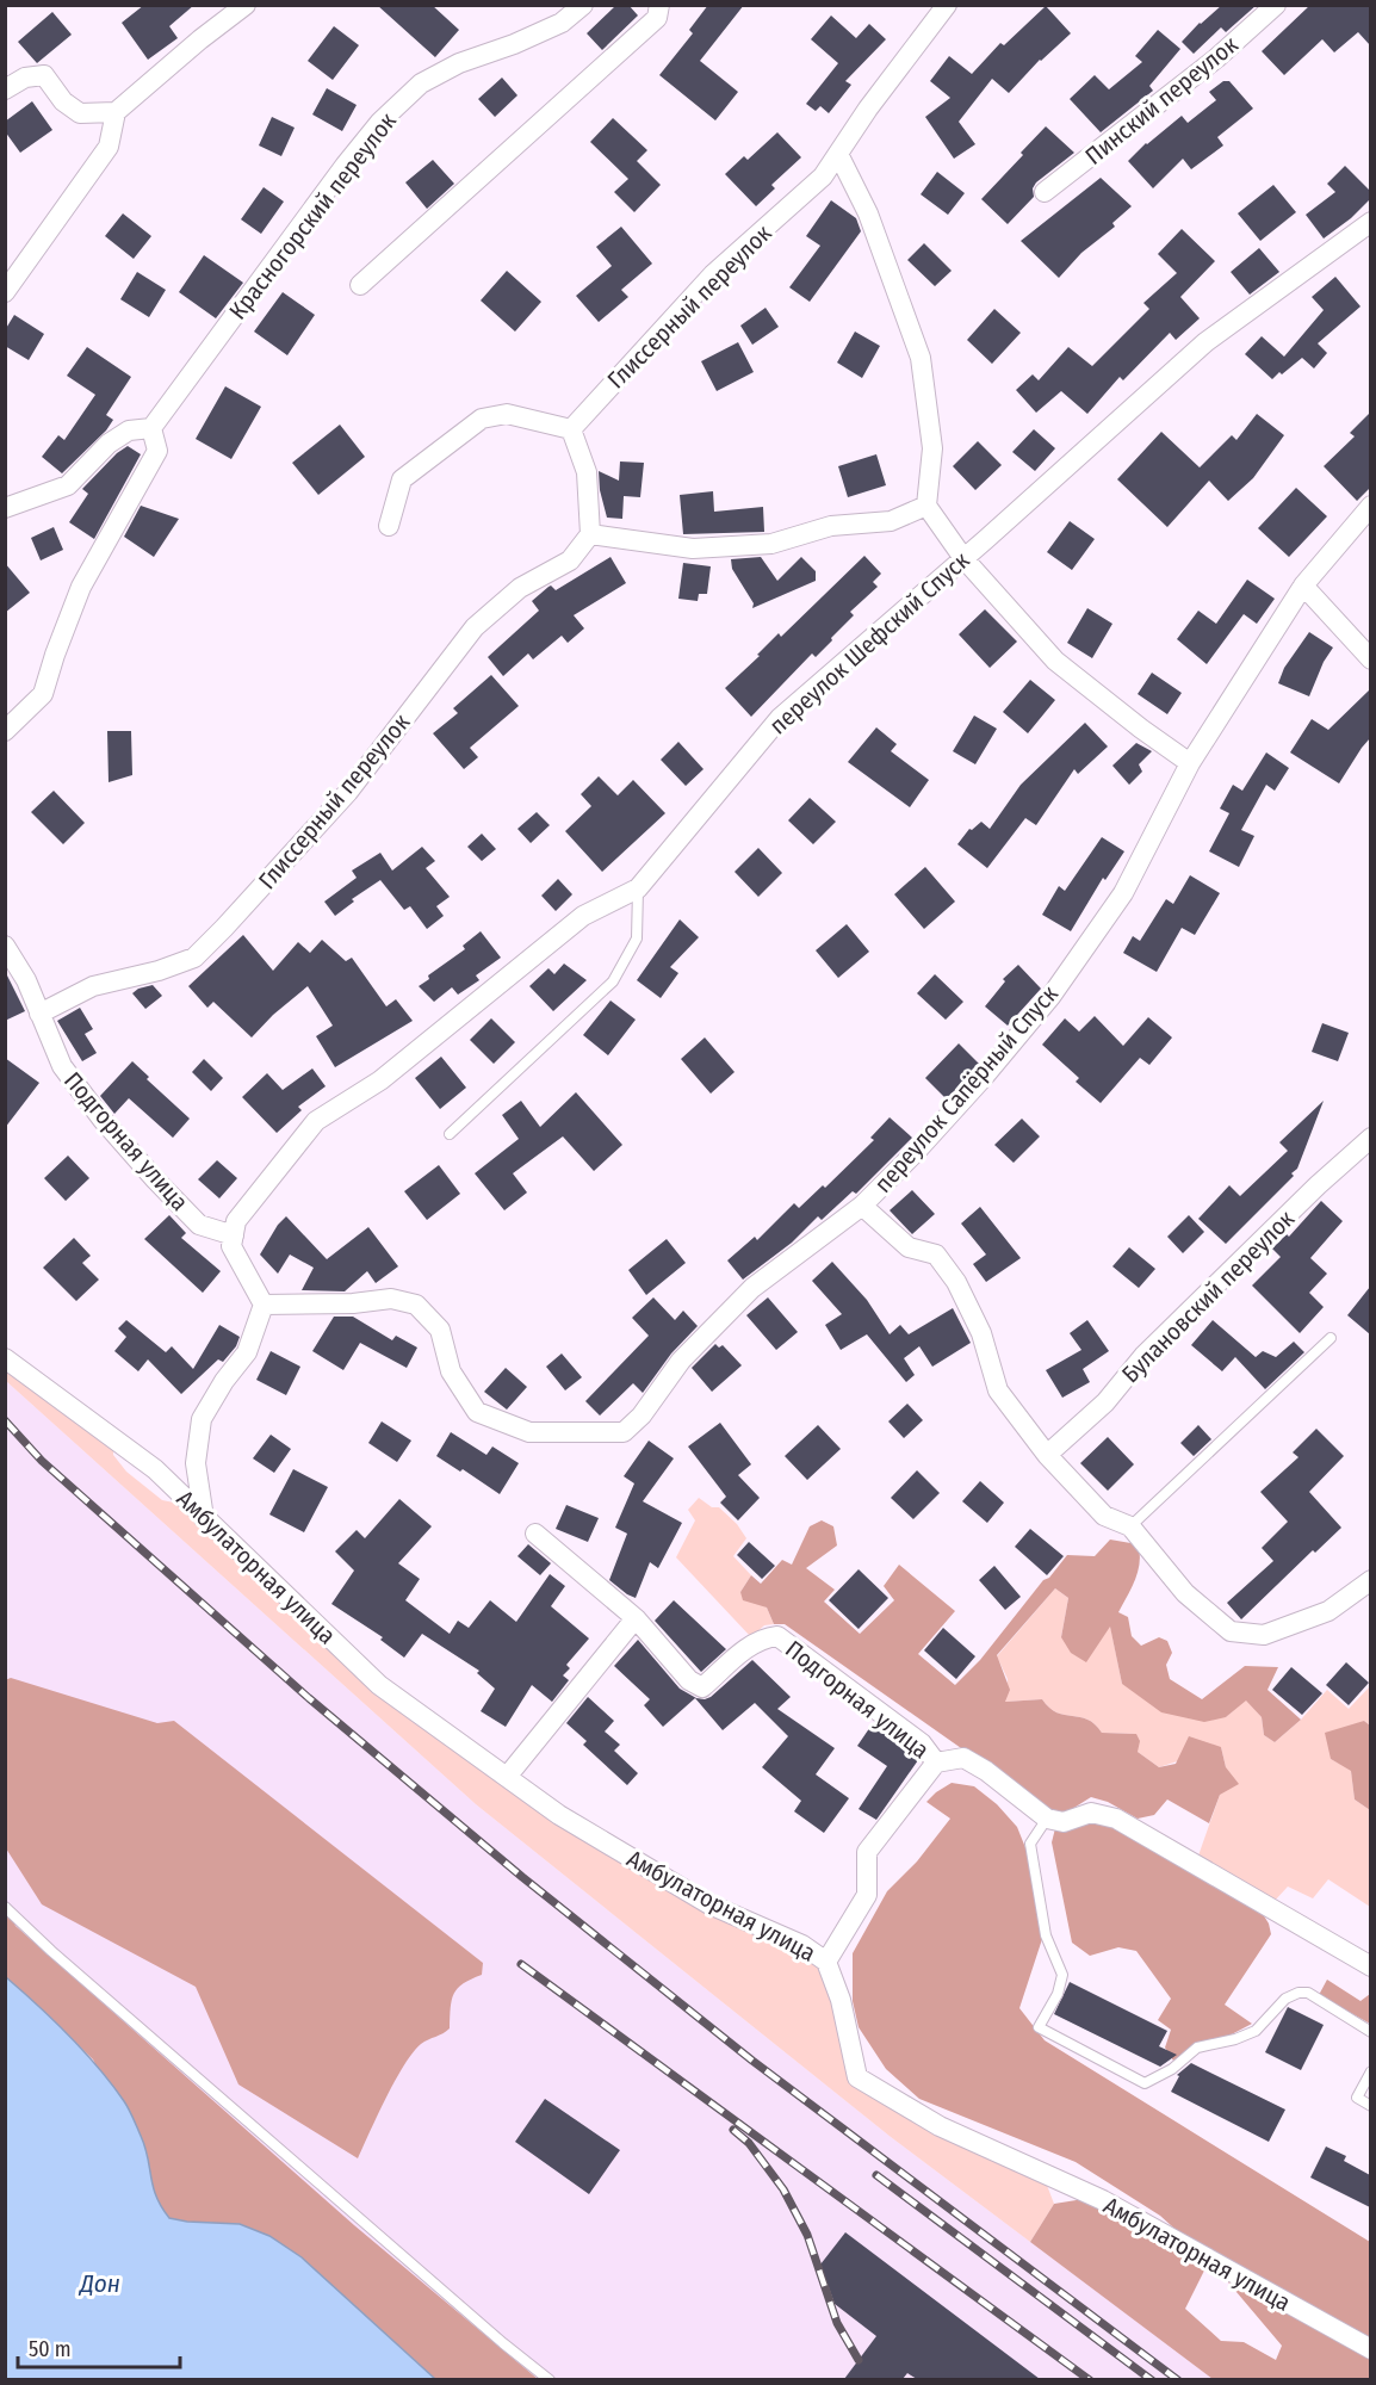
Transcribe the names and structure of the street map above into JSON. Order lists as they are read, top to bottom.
{
  "streets": {
    "street": [
      "Пинский переулок",
      "Красногорский переулок",
      "Глиссерный переулок",
      "переулок Шефский Спуск",
      "переулок Сапёрный Спуск",
      "Подгорная улица",
      "Булановский переулок",
      "Амбулаторная улица"
    ]
  },
  "crossings": [
    ["Глиссерный переулок", "Подгорная улица"],
    ["переулок Шефский Спуск", "Подгорная улица"],
    ["Подгорная улица", "Амбулаторная улица"]
  ],
  "water": ["Дон"],
  "scale_bar": "50 m"
}
